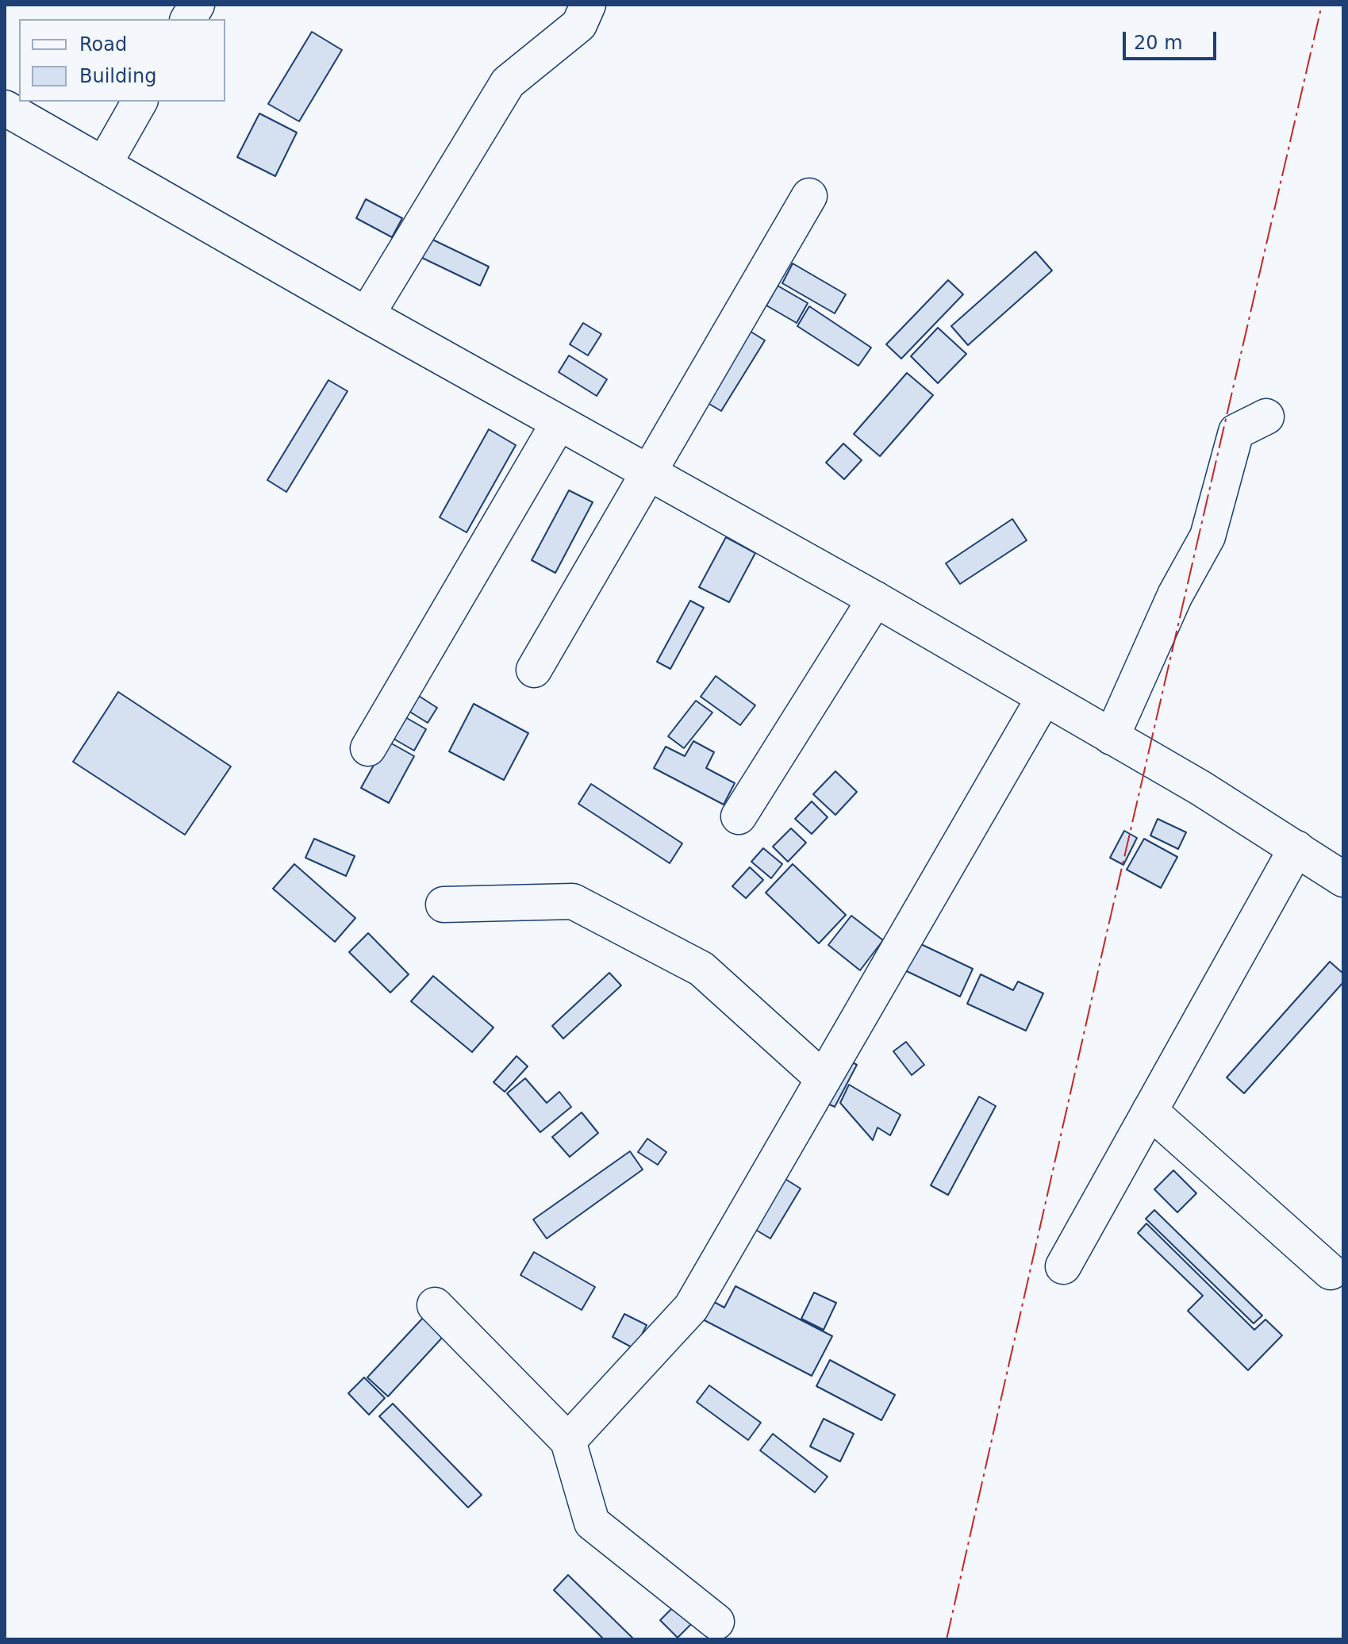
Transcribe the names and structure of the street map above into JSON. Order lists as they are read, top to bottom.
{
  "legend": ["Road", "Building"],
  "scale_bar": "20 m"
}
